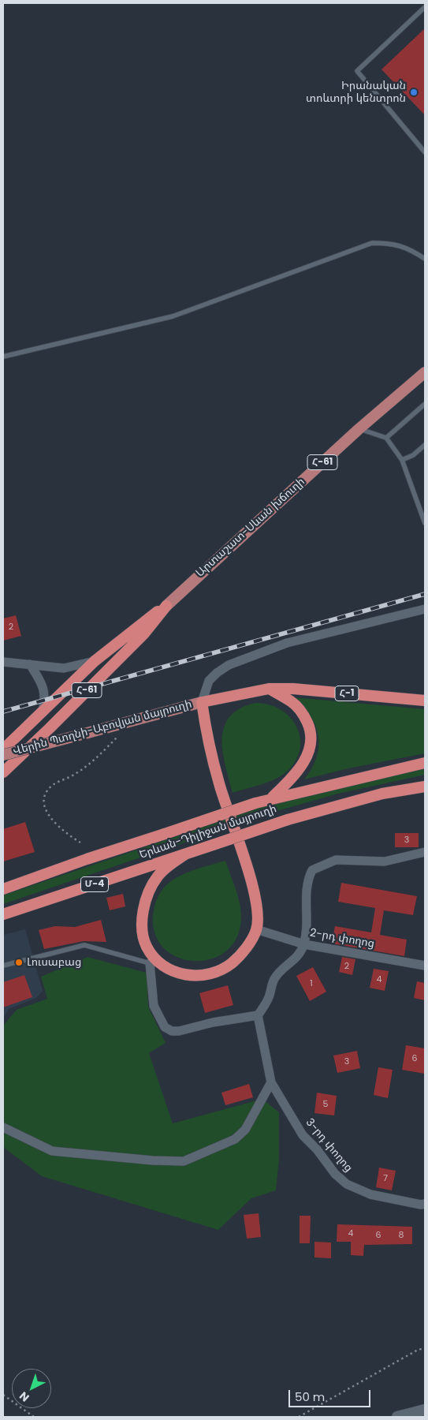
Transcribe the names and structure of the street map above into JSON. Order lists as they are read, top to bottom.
{
  "streets": {
    "highway": [
      "Հ-61",
      "Հ-1",
      "Երևան-Դիլիջան մայրուղի",
      "Մ-4"
    ],
    "main road": ["Արտաշատ-Սևան խճուղի", "Վերին Պտղնի-Աբովյան մայրուղի"],
    "street": ["2-րդ փողոց", "3-րդ փողոց"]
  },
  "crossings": [
    ["Հ-61", "Արտաշատ-Սևան խճուղի"],
    ["Հ-1", "Վերին Պտղնի-Աբովյան մայրուղի"]
  ],
  "places": ["Իրանական տոևտրի կենտրոն", "Լուսաբաց"],
  "house_numbers": [
    "2",
    "3",
    "2",
    "4",
    "1",
    "6",
    "3",
    "5",
    "7",
    "4",
    "6",
    "8"
  ],
  "scale_bar": "50 m",
  "north": "bottom left"
}
